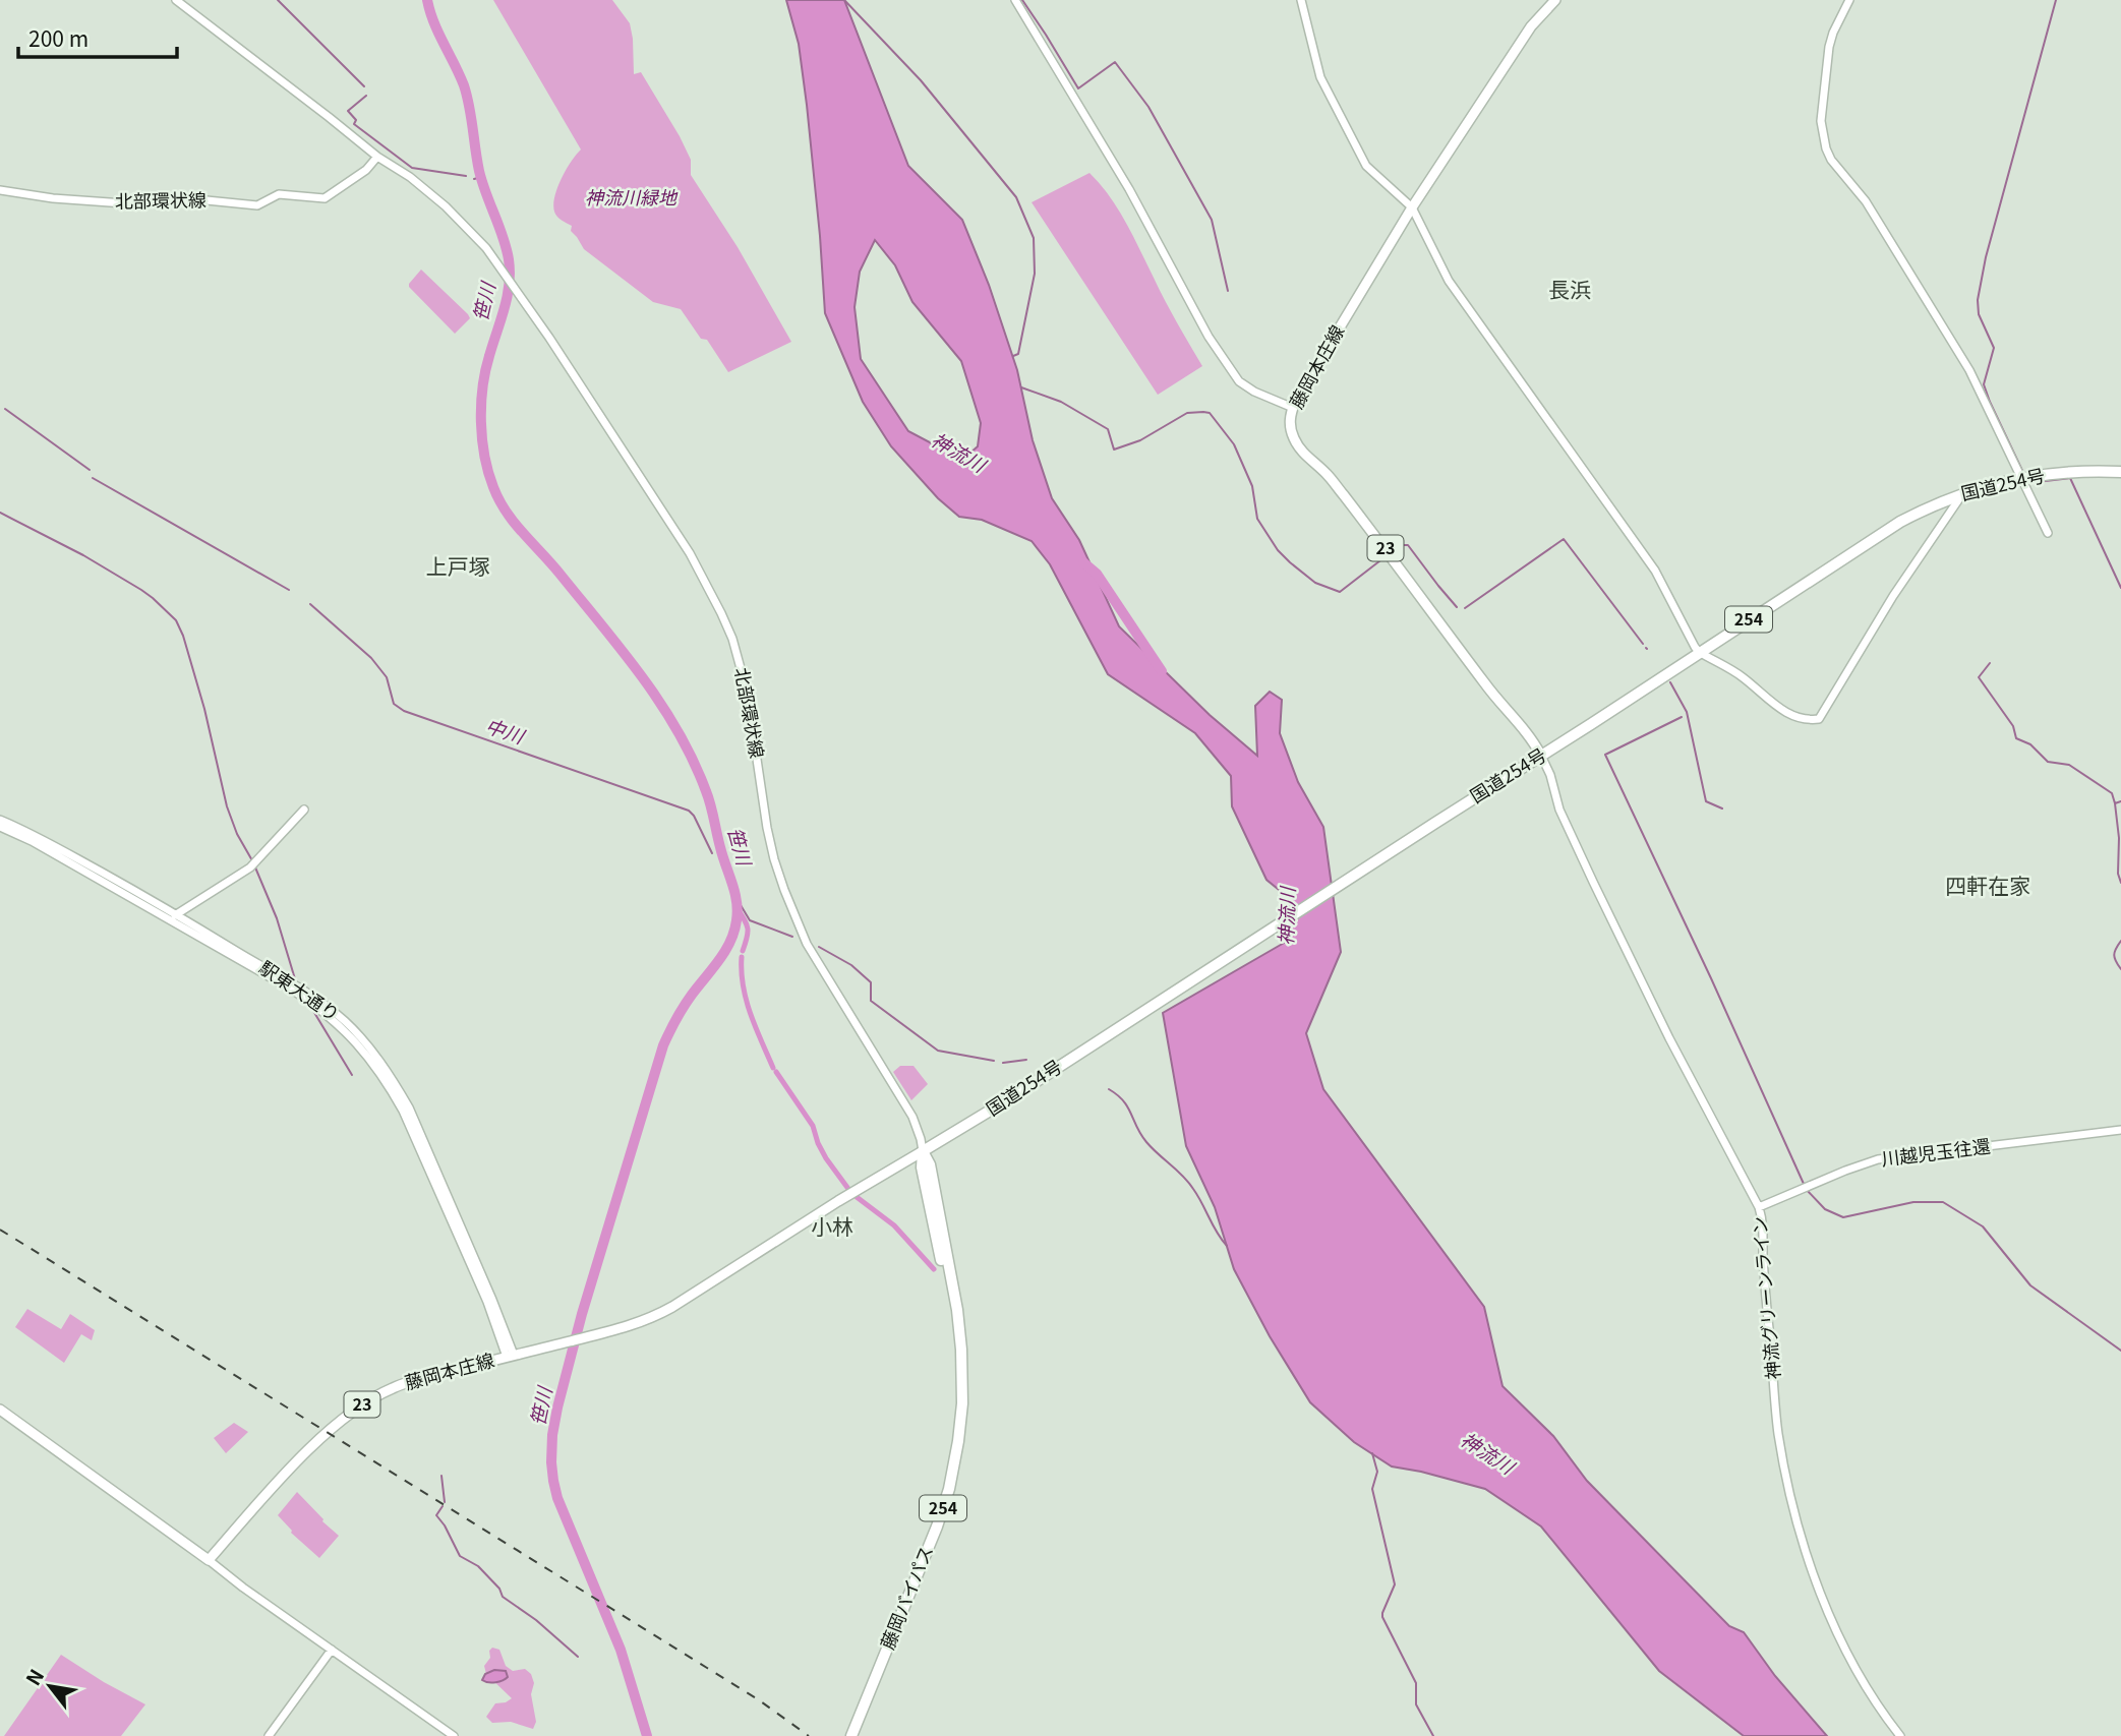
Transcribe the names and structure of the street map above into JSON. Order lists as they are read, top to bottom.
{
  "streets": {
    "highway": ["国道254号", "254", "藤岡バイパス"],
    "main road": ["藤岡本庄線", "23"],
    "street": [
      "北部環状線",
      "駅東大通り",
      "川越児玉往還",
      "神流グリーンライン"
    ]
  },
  "crossings": [
    ["北部環状線", "藤岡本庄線"],
    ["北部環状線", "国道254号"],
    ["北部環状線", "藤岡バイパス"],
    ["藤岡本庄線", "国道254号"],
    ["藤岡本庄線", "駅東大通り"],
    ["藤岡本庄線", "神流グリーンライン"],
    ["藤岡本庄線", "藤岡バイパス"],
    ["国道254号", "神流グリーンライン"],
    ["国道254号", "藤岡バイパス"],
    ["川越児玉往還", "神流グリーンライン"]
  ],
  "districts": [
    "長浜",
    "上戸塚",
    "四軒在家",
    "小林"
  ],
  "water": ["笹川", "神流川", "中川"],
  "parks": ["神流川緑地"],
  "scale_bar": "200 m",
  "north": "top left"
}
